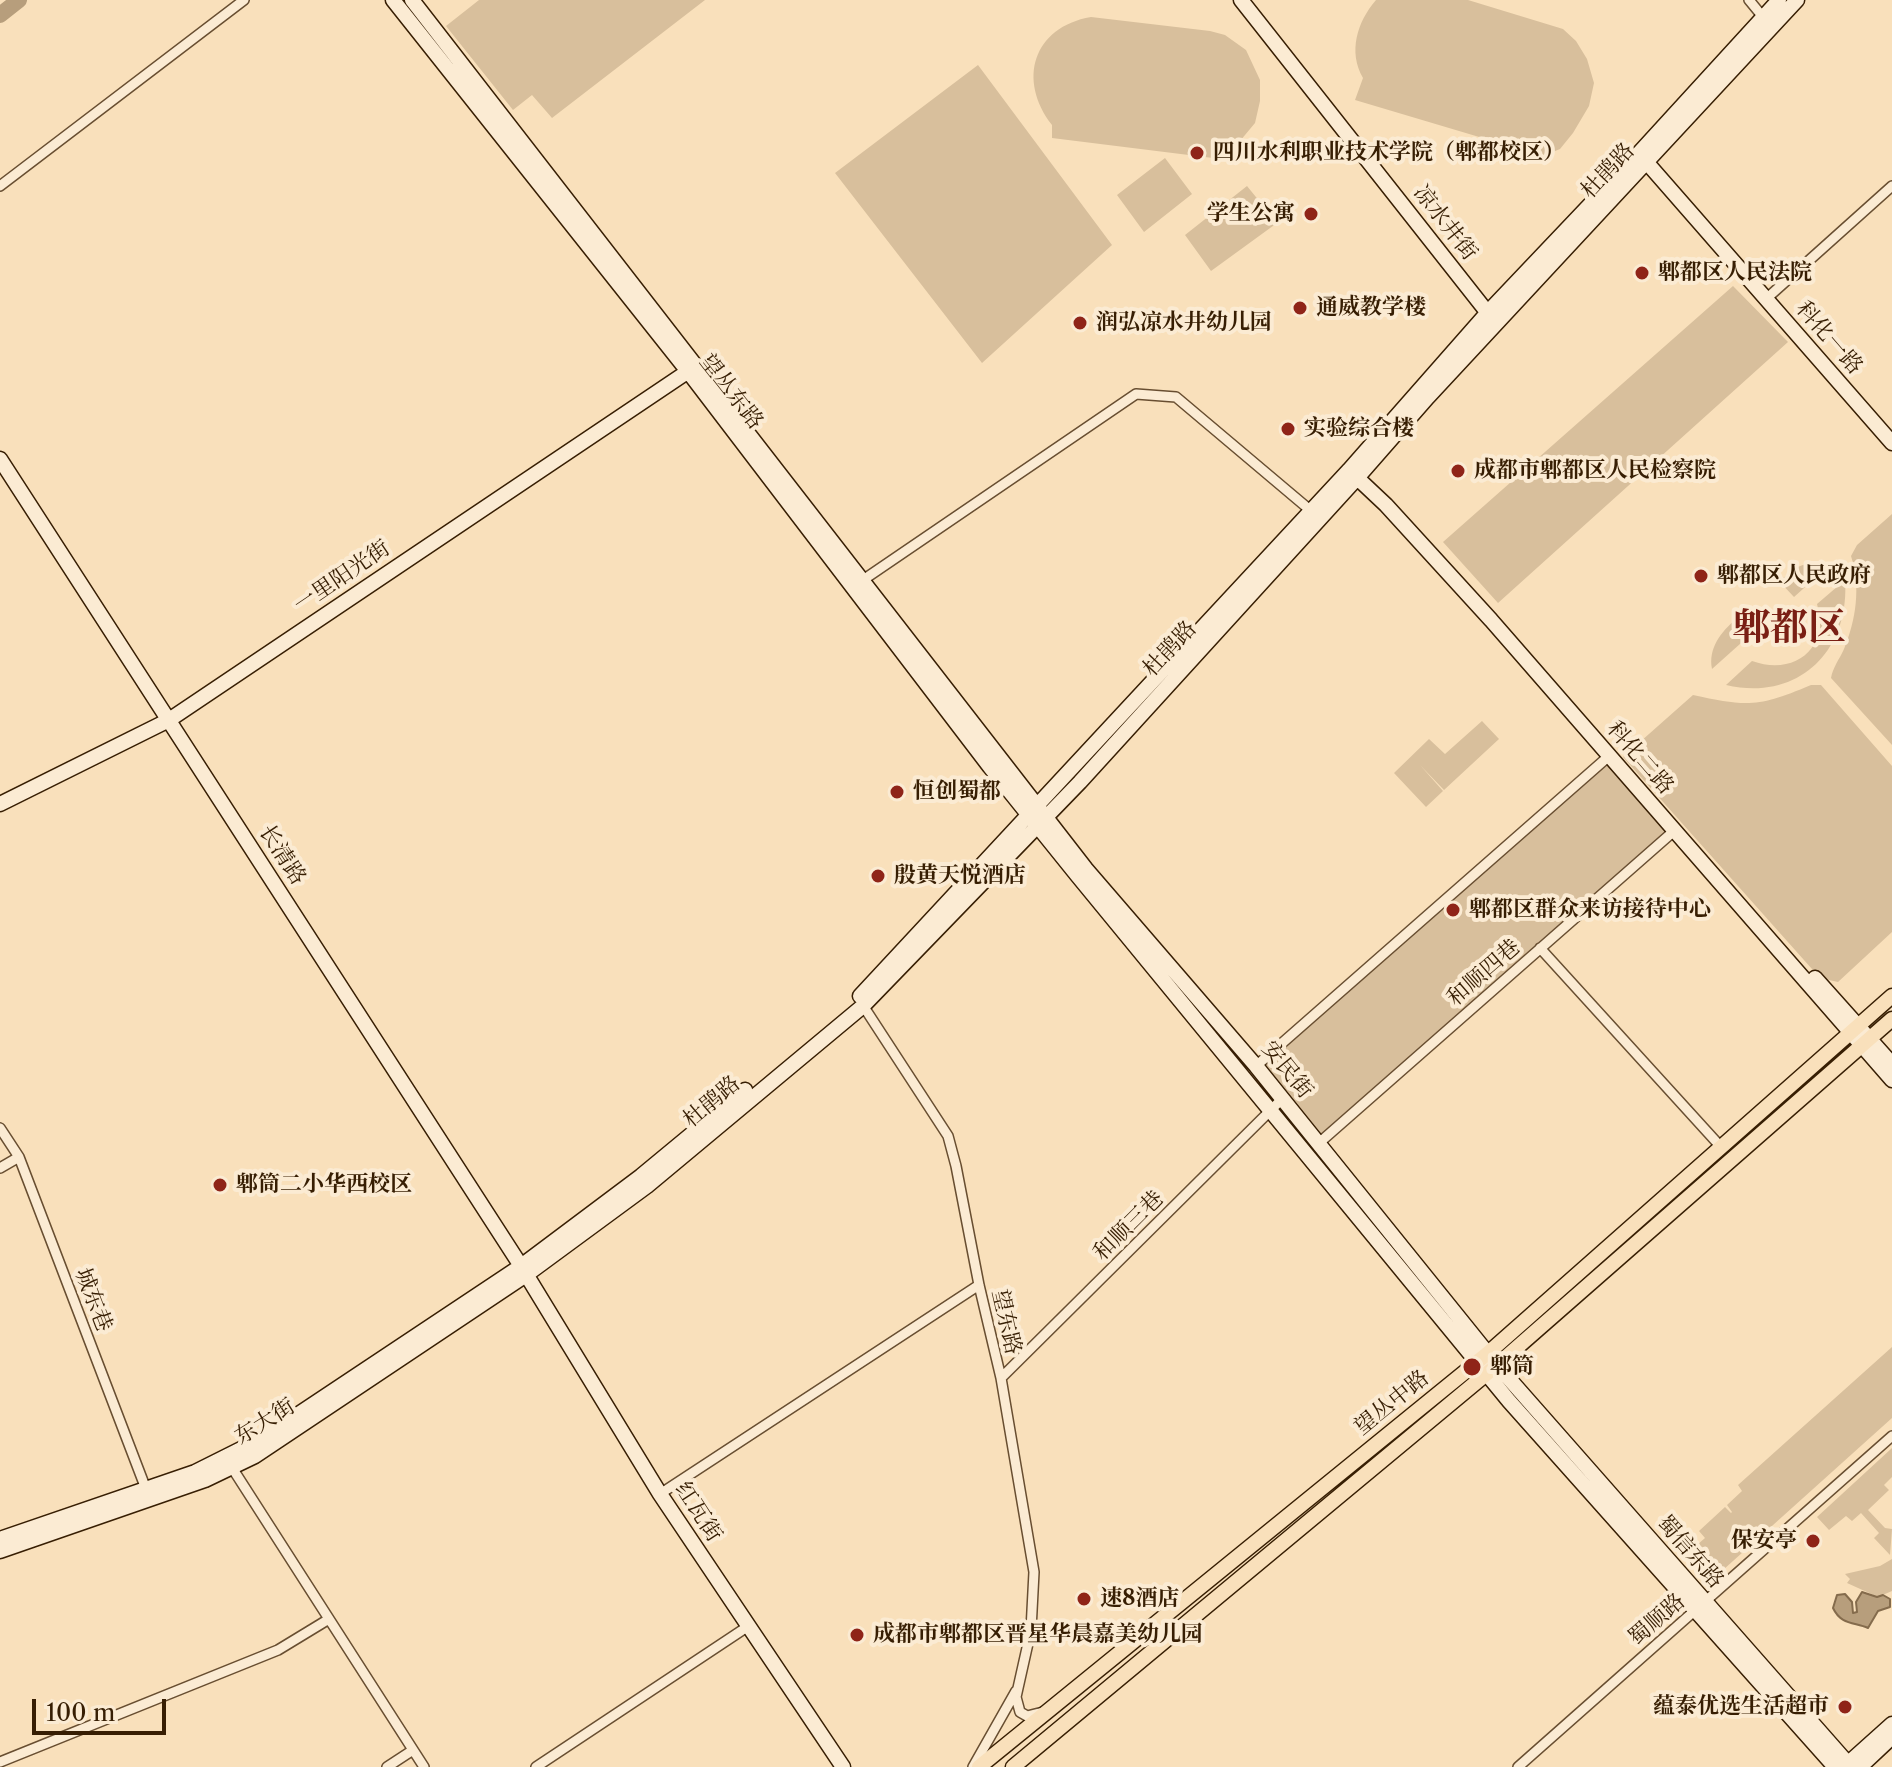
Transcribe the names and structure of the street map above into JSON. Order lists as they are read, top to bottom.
{
  "streets": {
    "main road": [
      "杜鹃路",
      "凉水井街",
      "科化一路",
      "望丛东路",
      "一里阳光街",
      "科化二路",
      "长清路",
      "安民街",
      "望丛中路",
      "东大街",
      "红瓦街",
      "蜀信东路"
    ],
    "street": [
      "和顺四巷",
      "和顺三巷",
      "城东巷",
      "望东路",
      "蜀顺路"
    ]
  },
  "crossings": [
    ["杜鹃路", "凉水井街"],
    ["杜鹃路", "科化一路"],
    ["杜鹃路", "望丛东路"],
    ["杜鹃路", "科化二路"],
    ["杜鹃路", "长清路"],
    ["杜鹃路", "安民街"],
    ["杜鹃路", "望东路"],
    ["杜鹃路", "东大街"],
    ["杜鹃路", "红瓦街"],
    ["望丛东路", "一里阳光街"],
    ["望丛东路", "安民街"],
    ["一里阳光街", "长清路"],
    ["科化二路", "和顺四巷"],
    ["科化二路", "望丛中路"],
    ["长清路", "东大街"],
    ["长清路", "红瓦街"],
    ["和顺四巷", "安民街"],
    ["安民街", "和顺三巷"],
    ["安民街", "望丛中路"],
    ["安民街", "蜀信东路"],
    ["和顺三巷", "望东路"],
    ["城东巷", "东大街"],
    ["望东路", "望丛中路"],
    ["望丛中路", "蜀信东路"],
    ["东大街", "红瓦街"],
    ["蜀信东路", "蜀顺路"]
  ],
  "districts": ["郫都区"],
  "places": [
    "四川水利职业技术学院（郫都校区）",
    "学生公寓",
    "郫都区人民法院",
    "通威教学楼",
    "润弘凉水井幼儿园",
    "实验综合楼",
    "成都市郫都区人民检察院",
    "郫都区人民政府",
    "恒创蜀都",
    "殷黄天悦酒店",
    "郫都区群众来访接待中心",
    "郫筒二小华西校区",
    "郫筒",
    "保安亭",
    "速8酒店",
    "成都市郫都区晋星华晨嘉美幼儿园",
    "蕴泰优选生活超市"
  ],
  "scale_bar": "100 m"
}
